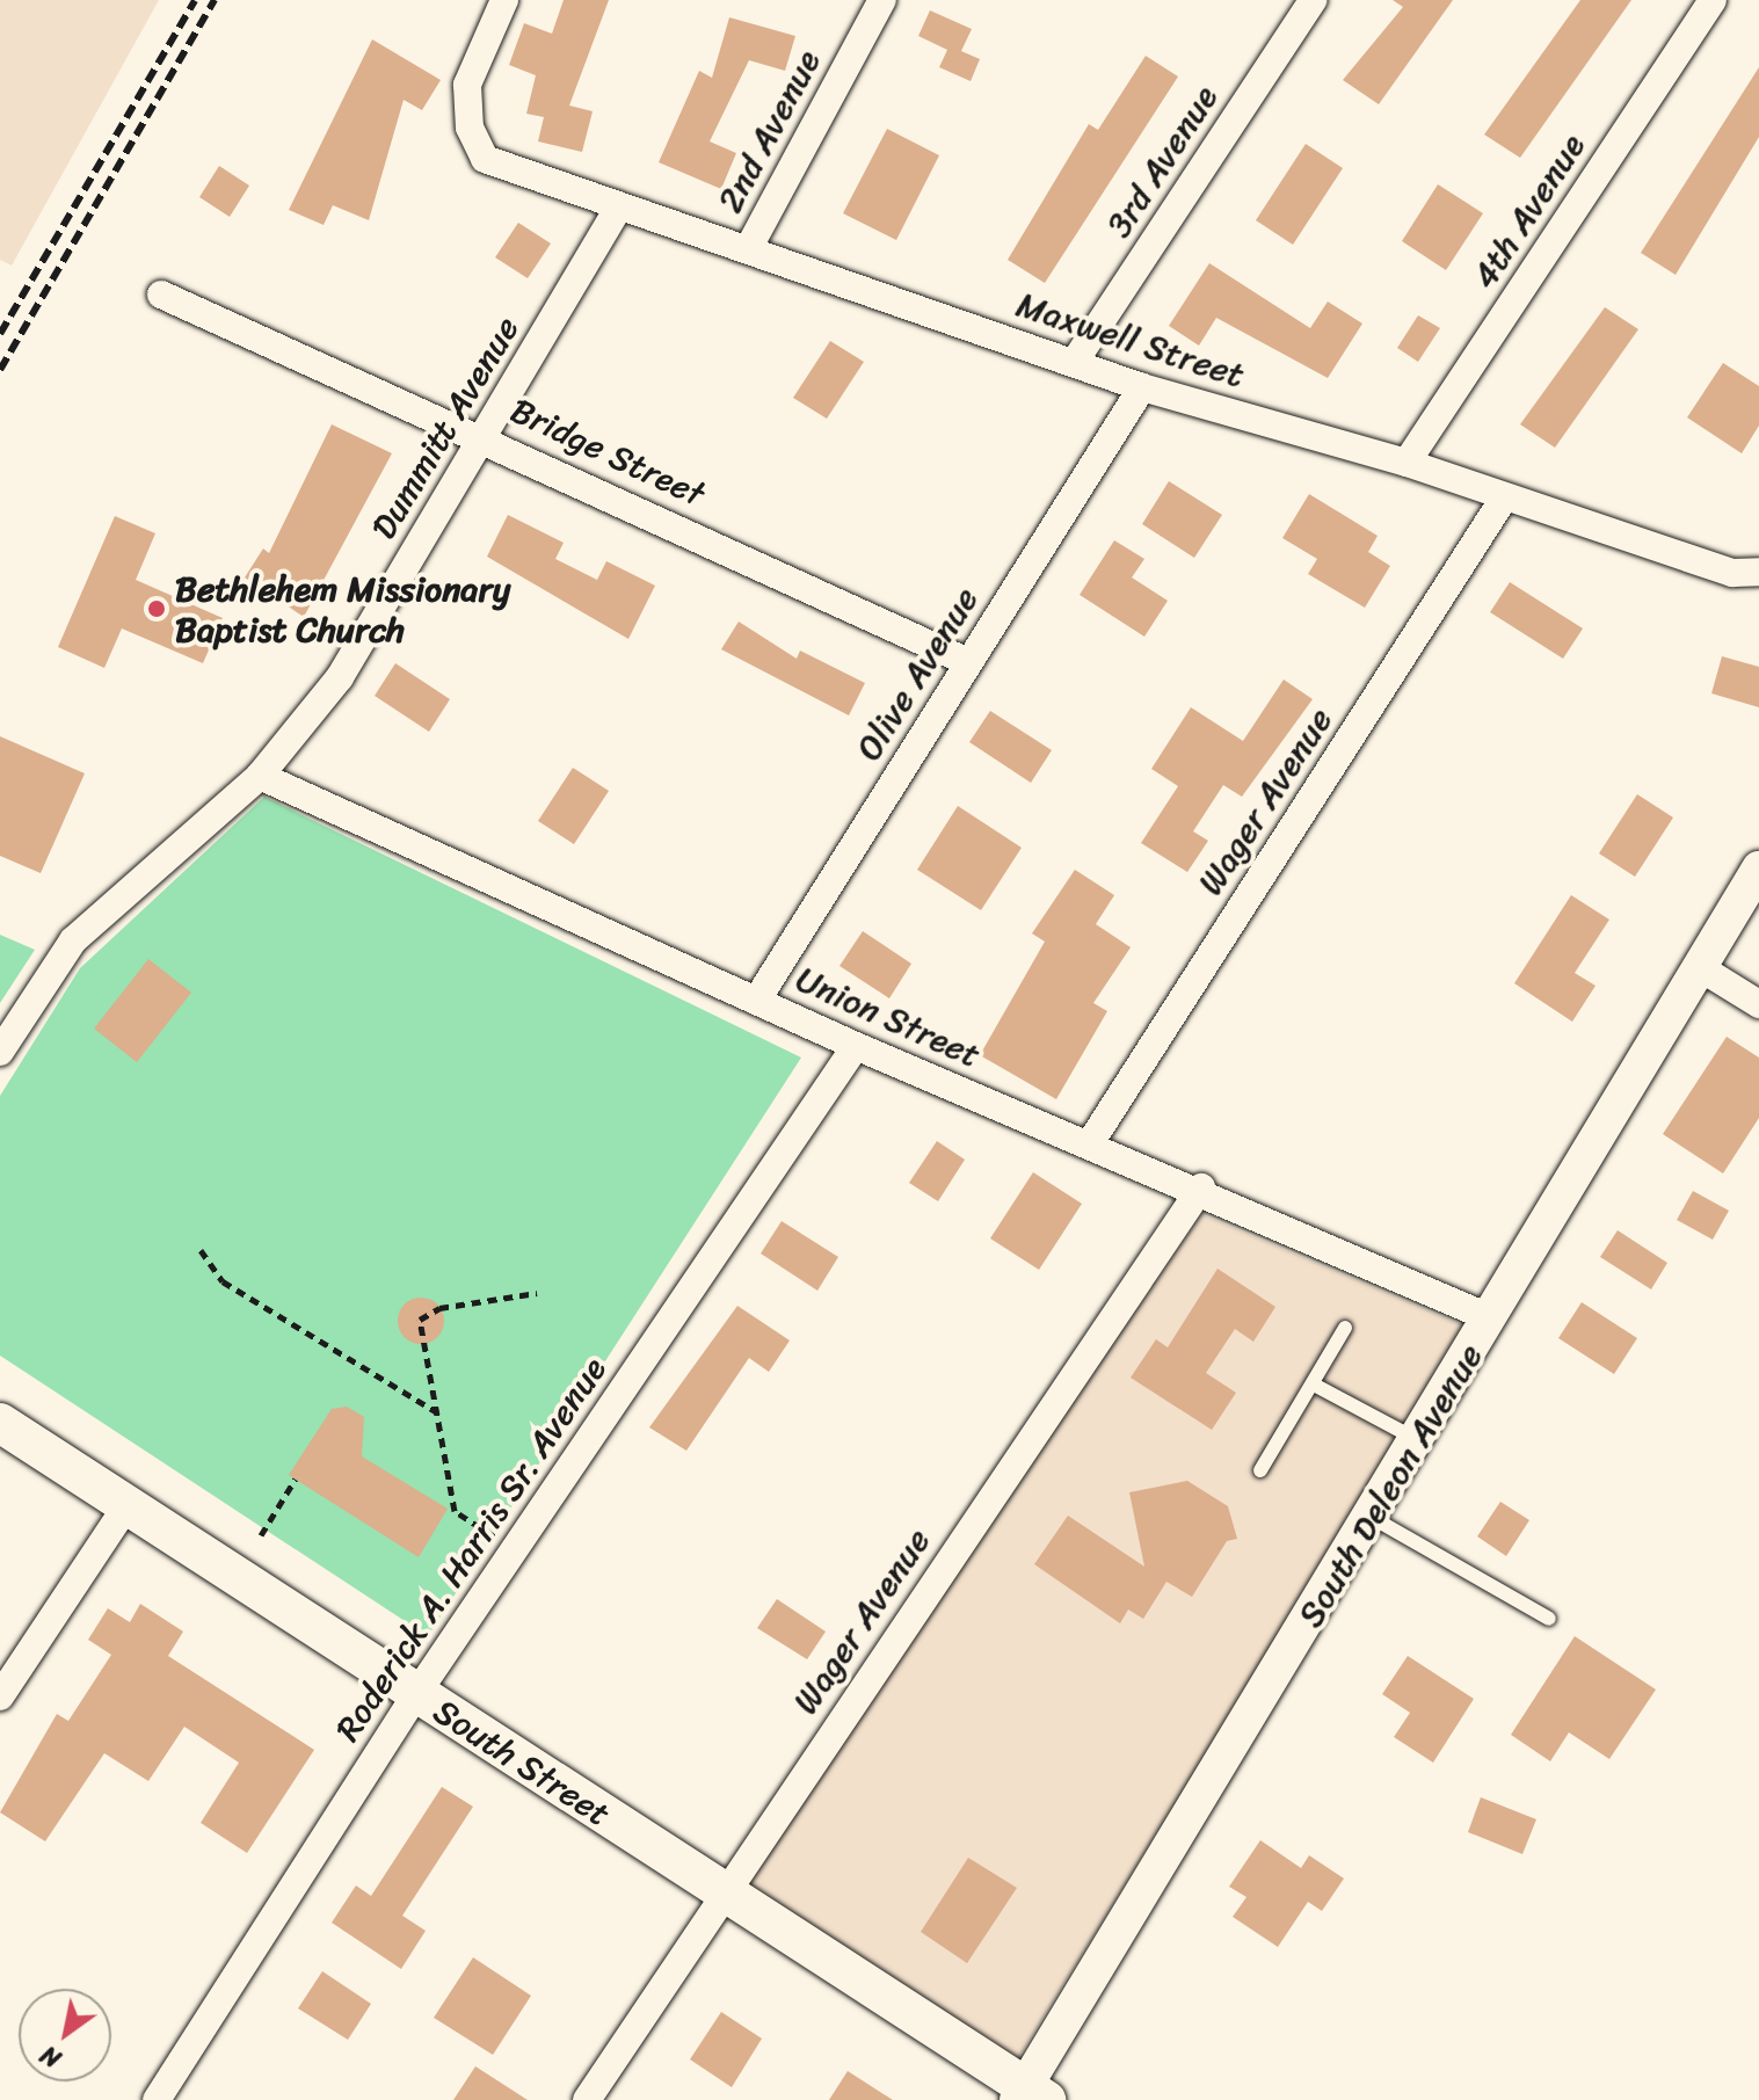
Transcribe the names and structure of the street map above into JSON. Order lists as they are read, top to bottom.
{
  "streets": {
    "main road": ["South Street"],
    "street": [
      "2nd Avenue",
      "3rd Avenue",
      "4th Avenue",
      "Maxwell Street",
      "Dummitt Avenue",
      "Bridge Street",
      "Olive Avenue",
      "Wager Avenue",
      "Union Street",
      "South Deleon Avenue",
      "Roderick A. Harris Sr. Avenue"
    ]
  },
  "crossings": [
    ["2nd Avenue", "Maxwell Street"],
    ["3rd Avenue", "Maxwell Street"],
    ["4th Avenue", "Maxwell Street"],
    ["Maxwell Street", "Dummitt Avenue"],
    ["Maxwell Street", "Olive Avenue"],
    ["Maxwell Street", "Wager Avenue"],
    ["Dummitt Avenue", "Bridge Street"],
    ["Dummitt Avenue", "Union Street"],
    ["Bridge Street", "Olive Avenue"],
    ["Olive Avenue", "Union Street"],
    ["Wager Avenue", "Union Street"],
    ["Wager Avenue", "South Street"],
    ["Union Street", "South Deleon Avenue"],
    ["Union Street", "Roderick A. Harris Sr. Avenue"],
    ["South Deleon Avenue", "South Street"],
    ["Roderick A. Harris Sr. Avenue", "South Street"]
  ],
  "places": ["Bethlehem Missionary Baptist Church"],
  "north": "bottom left"
}
